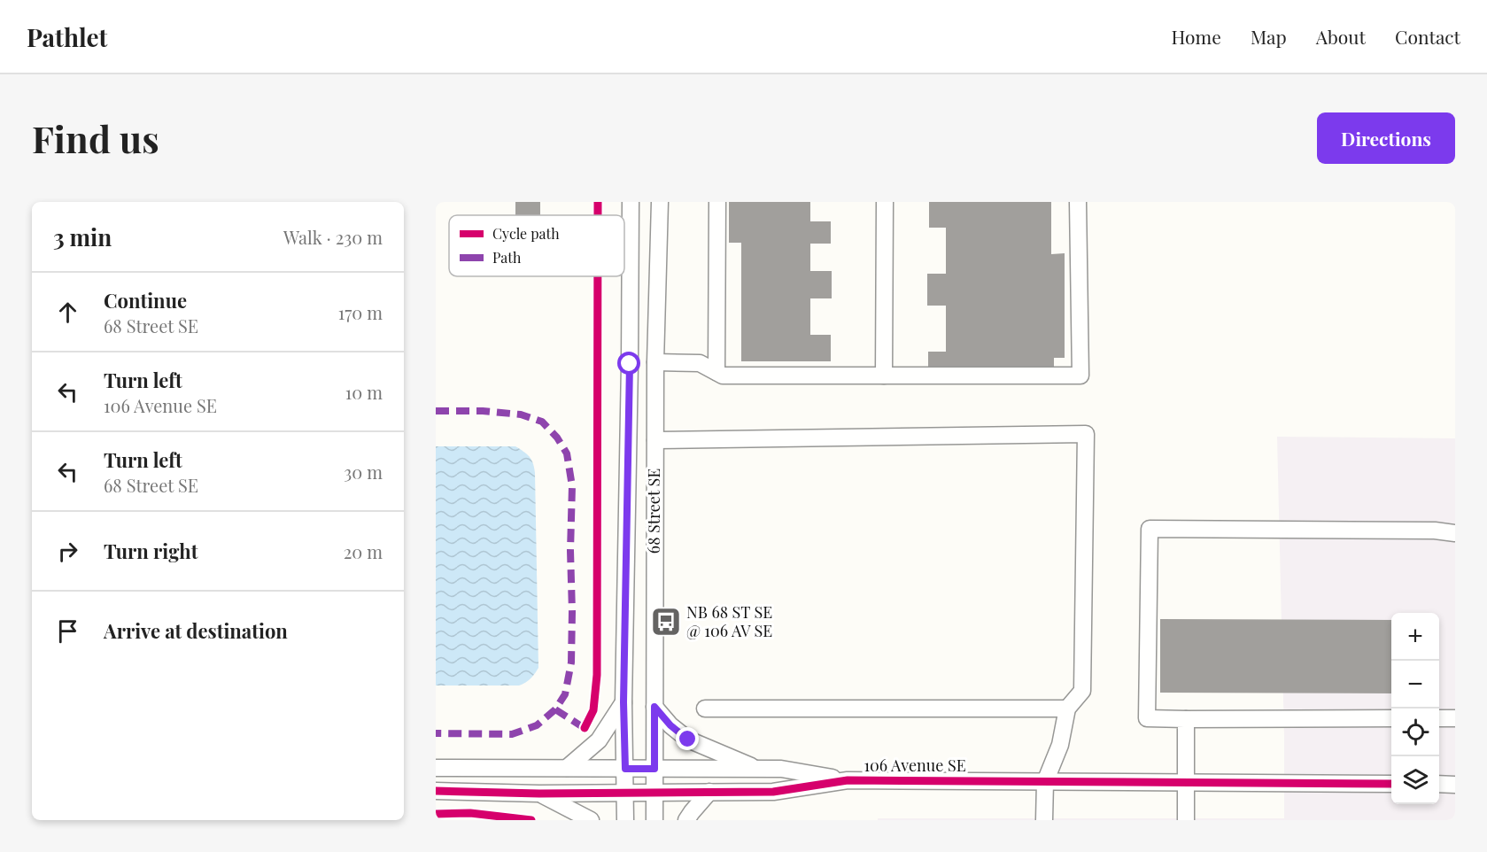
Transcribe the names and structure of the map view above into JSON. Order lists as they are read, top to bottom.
{
  "streets": {
    "street": ["68 Street SE", "106 Avenue SE"]
  },
  "crossings": [
    ["68 Street SE", "106 Avenue SE"]
  ],
  "places": {
    "bus stop": ["NB 68 ST SE @ 106 AV SE"]
  },
  "legend": ["Cycle path", "Path"],
  "page": {
    "header": "Pathlet",
    "nav": [
      "Home",
      "Map",
      "About",
      "Contact"
    ],
    "buttons": "Directions",
    "title": "Find us",
    "heading": ["3 min", "Walk · 230 m"],
    "list": [
      ["Continue", "68 Street SE", "170 m"],
      ["Turn left", "106 Avenue SE", "10 m"],
      ["Turn left", "68 Street SE", "30 m"],
      ["Turn right", "20 m"],
      "Arrive at destination"
    ],
    "map_buttons": ["+", "−"]
  }
}
